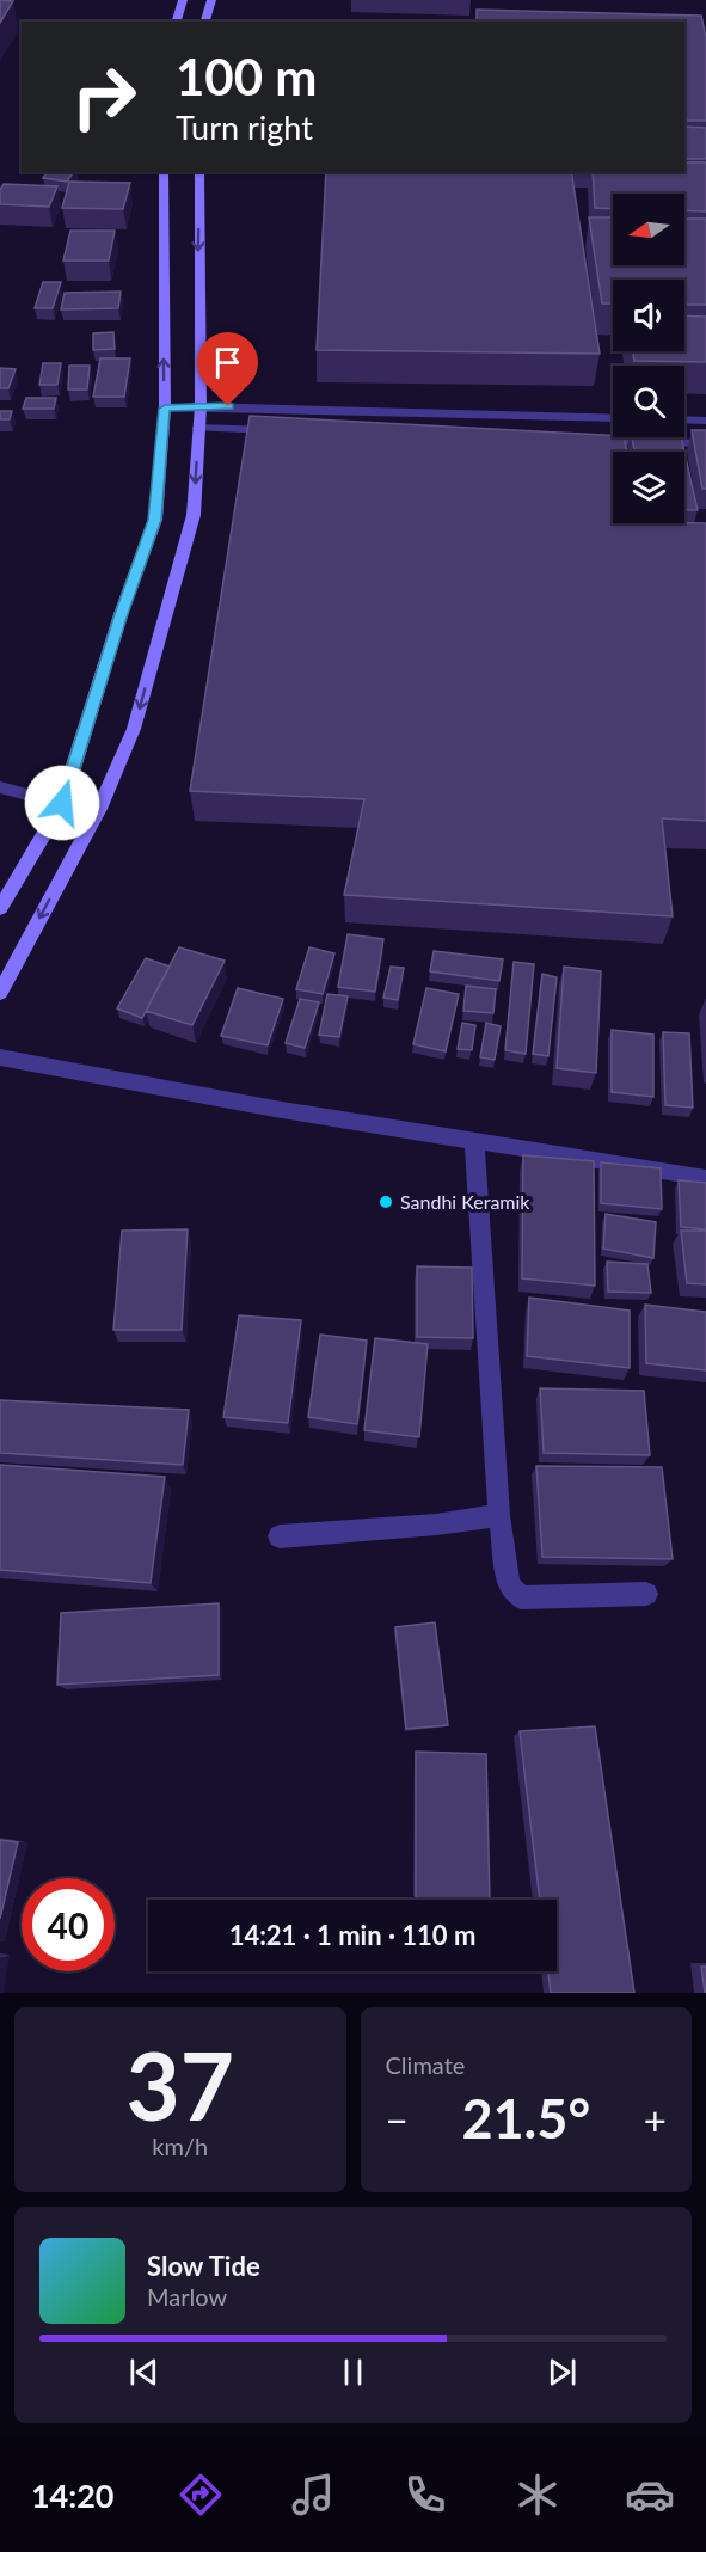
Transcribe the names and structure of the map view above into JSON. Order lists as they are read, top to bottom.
{
  "places": ["Sandhi Keramik"],
  "north": "left",
  "page": {
    "turn": ["100 m", "Turn right"],
    "limit": "40",
    "trip": "14:21 · 1 min · 110 m",
    "tile": [
      ["37", "km/h"],
      "Climate"
    ],
    "heat": ["−", "21.5°", "+"],
    "song": ["Slow Tide", "Marlow"],
    "tabs": "14:20"
  }
}
